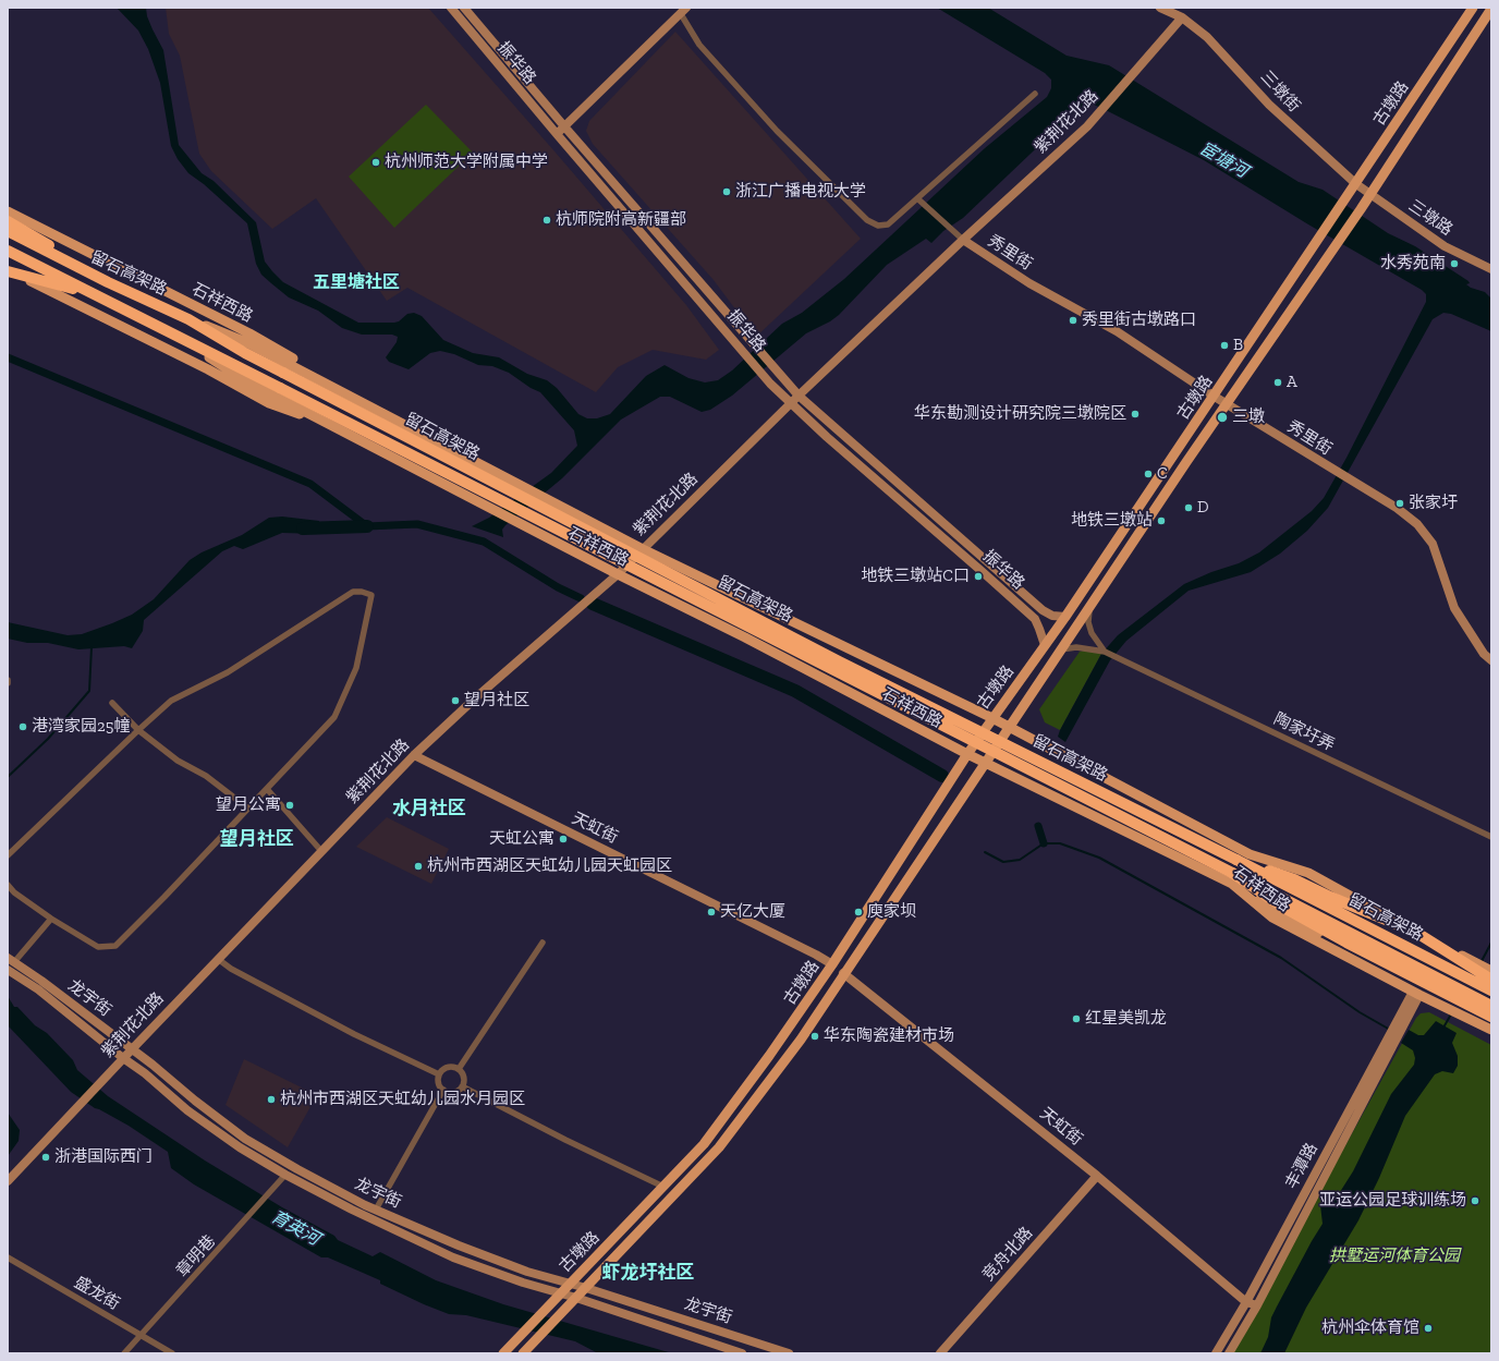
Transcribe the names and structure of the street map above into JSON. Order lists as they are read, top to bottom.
{
  "streets": {
    "highway": ["留石高架路"],
    "main road": ["古墩路", "石祥西路"],
    "street": [
      "振华路",
      "三墩街",
      "紫荆花北路",
      "三墩路",
      "秀里街",
      "陶家圩弄",
      "天虹街",
      "龙宇街",
      "丰潭路",
      "竞舟北路",
      "章明巷",
      "盛龙街"
    ]
  },
  "crossings": [
    ["振华路", "古墩路"],
    ["振华路", "紫荆花北路"],
    ["三墩街", "古墩路"],
    ["三墩街", "紫荆花北路"],
    ["三墩街", "三墩路"],
    ["古墩路", "三墩路"],
    ["古墩路", "秀里街"],
    ["古墩路", "石祥西路"],
    ["古墩路", "陶家圩弄"],
    ["古墩路", "天虹街"],
    ["古墩路", "龙宇街"],
    ["紫荆花北路", "秀里街"],
    ["紫荆花北路", "石祥西路"],
    ["紫荆花北路", "天虹街"],
    ["紫荆花北路", "龙宇街"],
    ["留石高架路", "石祥西路"],
    ["石祥西路", "丰潭路"],
    ["天虹街", "丰潭路"],
    ["天虹街", "竞舟北路"],
    ["龙宇街", "章明巷"],
    ["章明巷", "盛龙街"]
  ],
  "districts": [
    "五里塘社区",
    "水月社区",
    "望月社区",
    "虾龙圩社区"
  ],
  "water": ["宦塘河", "育英河"],
  "parks": ["拱墅运河体育公园"],
  "places": [
    "杭州师范大学附属中学",
    "浙江广播电视大学",
    "杭师院附高新疆部",
    "水秀苑南",
    "秀里街古墩路口",
    "B",
    "A",
    "华东勘测设计研究院三墩院区",
    "三墩",
    "C",
    "张家圩",
    "D",
    "地铁三墩站",
    "地铁三墩站C口",
    "望月社区",
    "港湾家园25幢",
    "望月公寓",
    "天虹公寓",
    "杭州市西湖区天虹幼儿园天虹园区",
    "天亿大厦",
    "庾家坝",
    "红星美凯龙",
    "华东陶瓷建材市场",
    "杭州市西湖区天虹幼儿园水月园区",
    "浙港国际西门",
    "亚运公园足球训练场",
    "杭州伞体育馆"
  ]
}
